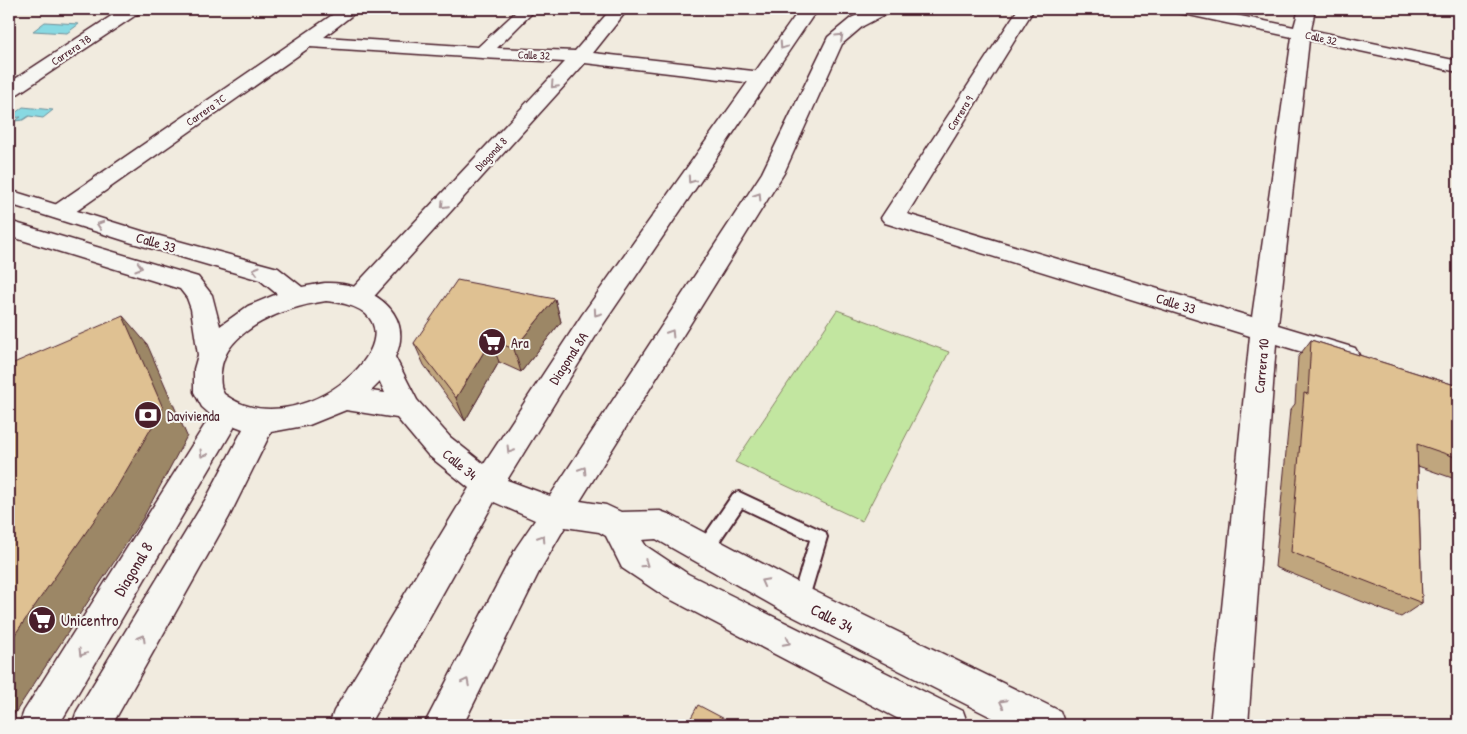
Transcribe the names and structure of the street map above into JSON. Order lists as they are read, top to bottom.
{
  "streets": {
    "street": [
      "Calle 32",
      "Carrera 7B",
      "Carrera 7C",
      "Carrera 9",
      "Diagonal 8",
      "Calle 33",
      "Diagonal 8A",
      "Carrera 10",
      "Calle 34"
    ]
  },
  "crossings": [
    ["Calle 32", "Carrera 7C"],
    ["Calle 32", "Diagonal 8"],
    ["Calle 32", "Diagonal 8A"],
    ["Calle 32", "Carrera 10"],
    ["Carrera 7C", "Calle 33"],
    ["Carrera 9", "Calle 33"],
    ["Diagonal 8", "Calle 33"],
    ["Diagonal 8", "Calle 34"],
    ["Calle 33", "Carrera 10"],
    ["Calle 33", "Calle 34"],
    ["Diagonal 8A", "Calle 34"]
  ],
  "places": {
    "supermarket": ["Ara", "Unicentro"],
    "bank": ["Davivienda"]
  }
}
